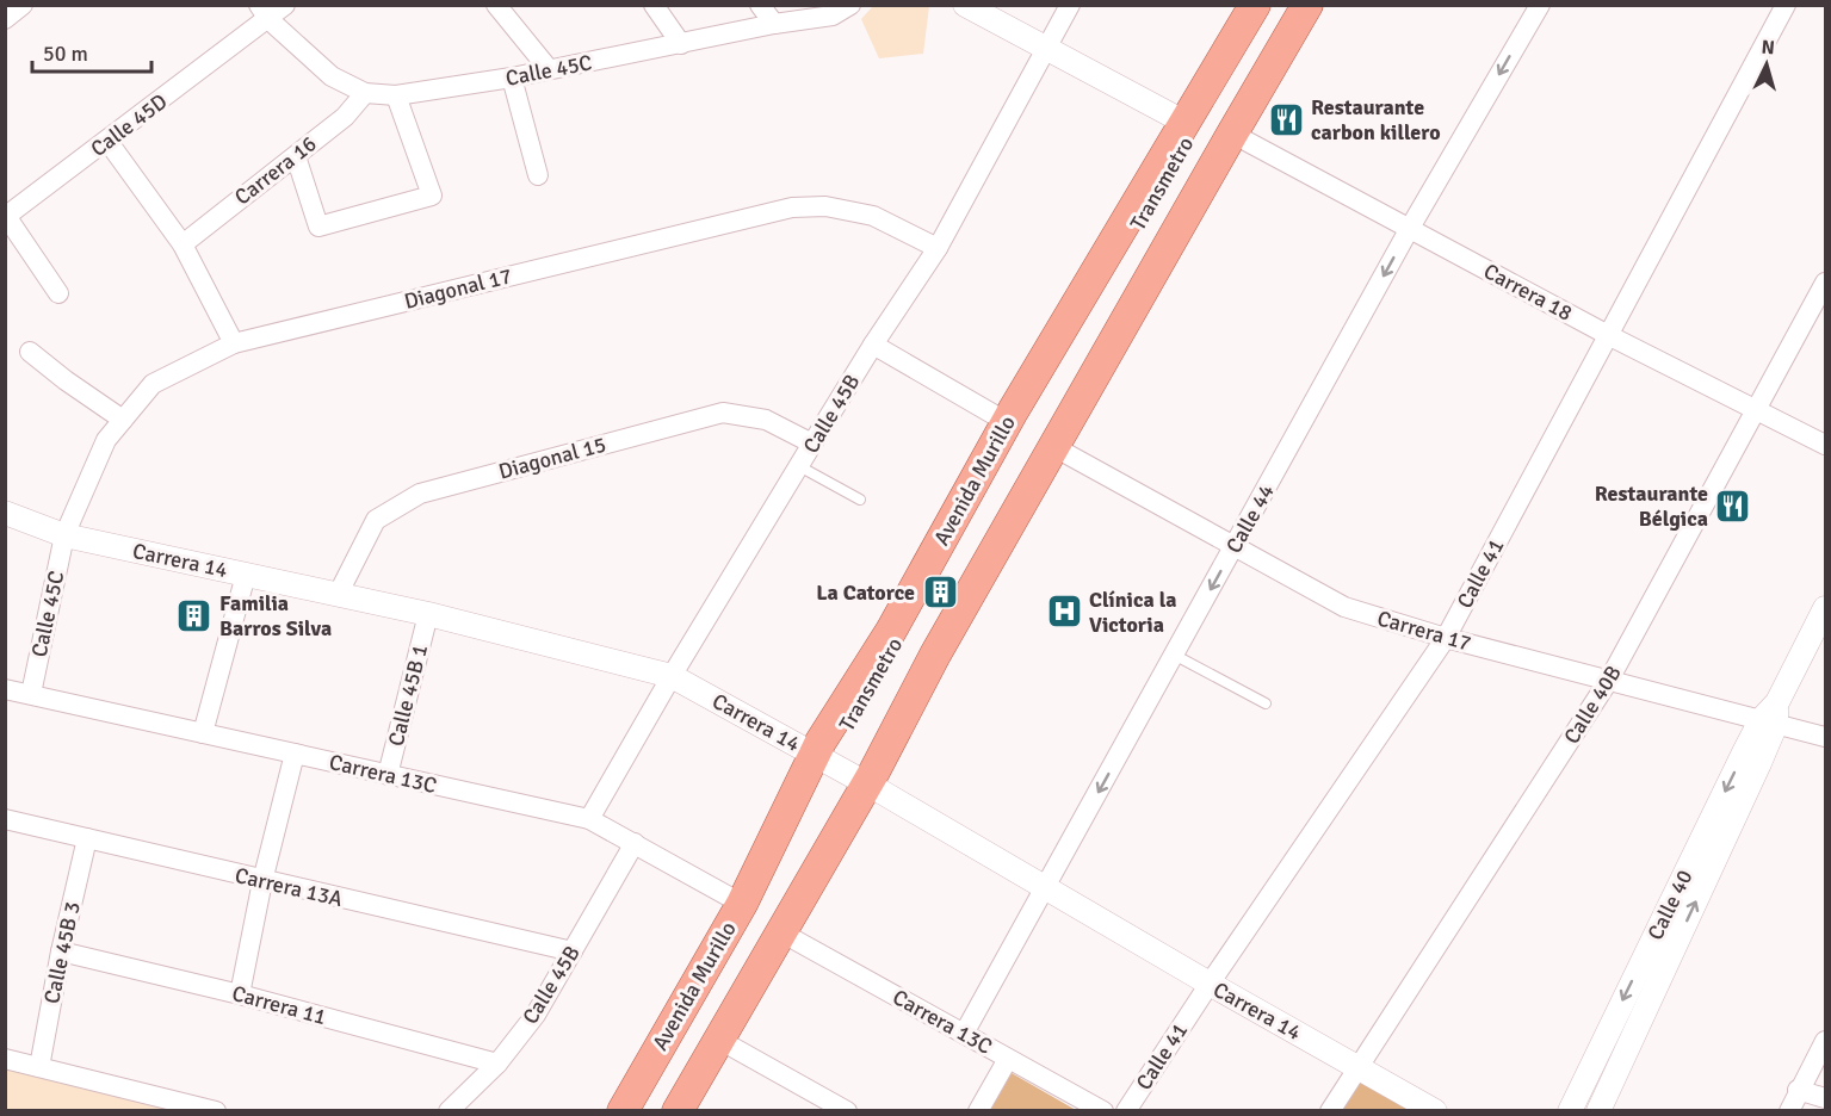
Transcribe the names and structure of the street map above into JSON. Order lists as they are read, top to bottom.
{
  "streets": {
    "main road": ["Avenida Murillo"],
    "street": [
      "Calle 45C",
      "Calle 45D",
      "Carrera 16",
      "Diagonal 17",
      "Carrera 18",
      "Calle 45B",
      "Diagonal 15",
      "Calle 44",
      "Carrera 14",
      "Calle 41",
      "Carrera 17",
      "Calle 45B 1",
      "Calle 40B",
      "Carrera 13C",
      "Carrera 13A",
      "Calle 40",
      "Calle 45B 3",
      "Carrera 11"
    ],
    "lane": ["Transmetro"]
  },
  "crossings": [
    ["Calle 45C", "Calle 45D"],
    ["Calle 45C", "Carrera 16"],
    ["Calle 45C", "Diagonal 17"],
    ["Calle 45C", "Carrera 14"],
    ["Calle 45C", "Carrera 13C"],
    ["Diagonal 17", "Calle 45B"],
    ["Diagonal 17", "Carrera 14"],
    ["Carrera 18", "Calle 44"],
    ["Carrera 18", "Calle 41"],
    ["Carrera 18", "Calle 40B"],
    ["Calle 45B", "Diagonal 15"],
    ["Calle 45B", "Carrera 14"],
    ["Calle 45B", "Carrera 13C"],
    ["Calle 45B", "Carrera 13A"],
    ["Calle 45B", "Carrera 11"],
    ["Diagonal 15", "Carrera 14"],
    ["Avenida Murillo", "Carrera 14"],
    ["Avenida Murillo", "Carrera 13C"],
    ["Calle 44", "Carrera 14"],
    ["Calle 44", "Carrera 17"],
    ["Calle 44", "Carrera 13C"],
    ["Carrera 14", "Calle 41"],
    ["Carrera 14", "Calle 45B 1"],
    ["Carrera 14", "Calle 40B"],
    ["Calle 41", "Carrera 17"],
    ["Carrera 17", "Calle 40B"],
    ["Carrera 17", "Calle 40"],
    ["Calle 45B 1", "Carrera 13C"],
    ["Carrera 13A", "Calle 45B 3"],
    ["Calle 45B 3", "Carrera 11"]
  ],
  "one_way": ["Calle 44"],
  "places": {
    "restaurant": ["Restaurante carbon killero", "Restaurante Bélgica"],
    "building": ["La Catorce", "Familia Barros Silva"],
    "hospital": ["Clínica la Victoria"]
  },
  "scale_bar": "50 m",
  "north": "top"
}
